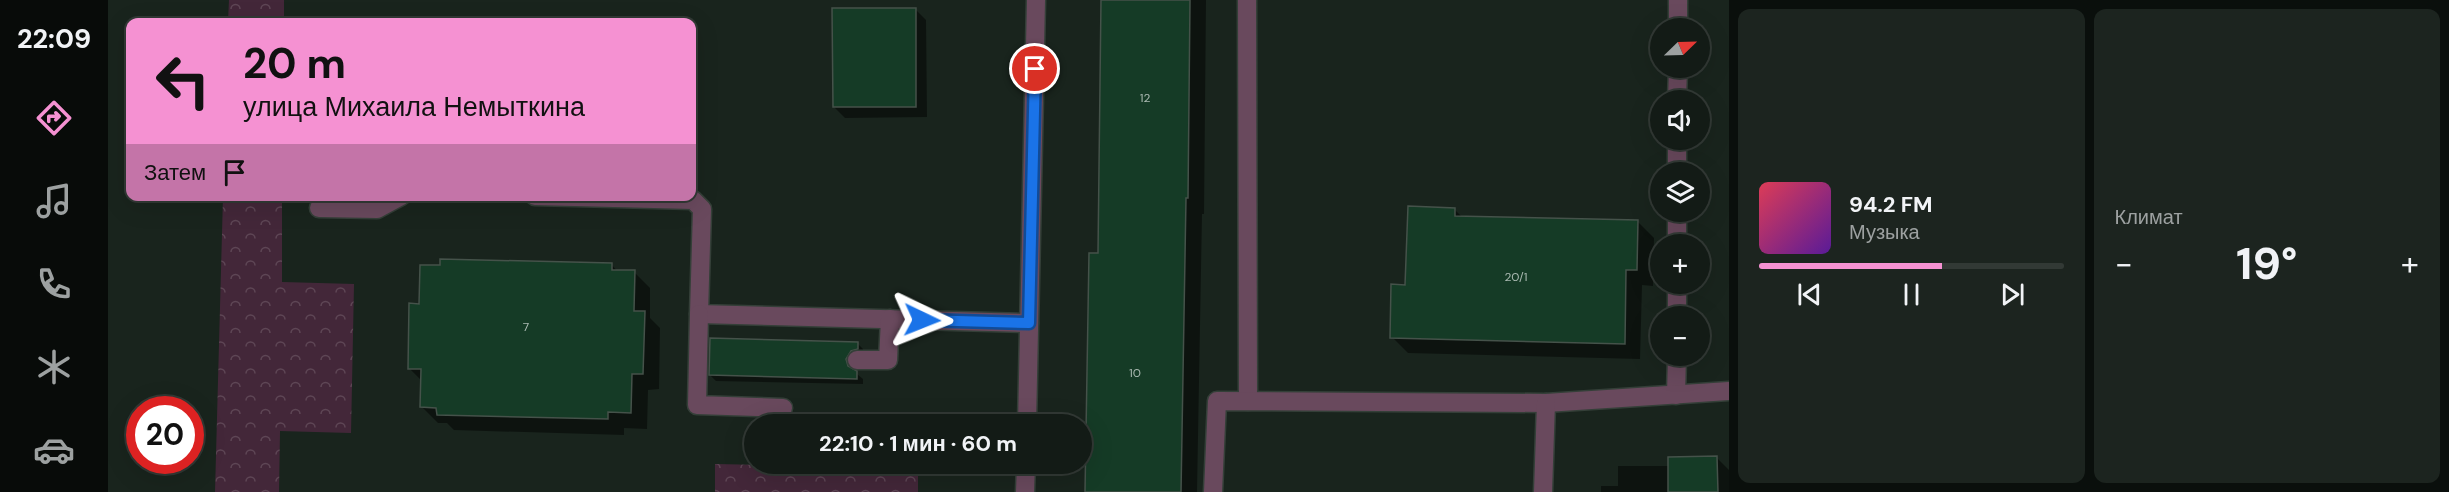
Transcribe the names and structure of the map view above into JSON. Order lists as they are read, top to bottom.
{
  "house_numbers": [
    "12",
    "20/1",
    "7",
    "10"
  ],
  "north": "top right",
  "page": {
    "tabs": "22:09",
    "tile": "Климат",
    "map_buttons": ["+", "−"],
    "turn": ["20 m", "улица Михаила Немыткина"],
    "then": "Затем",
    "song": ["94.2 FM", "Музыка"],
    "heat": ["−", "19°", "+"],
    "limit": "20",
    "trip": "22:10 · 1 мин · 60 m"
  }
}
